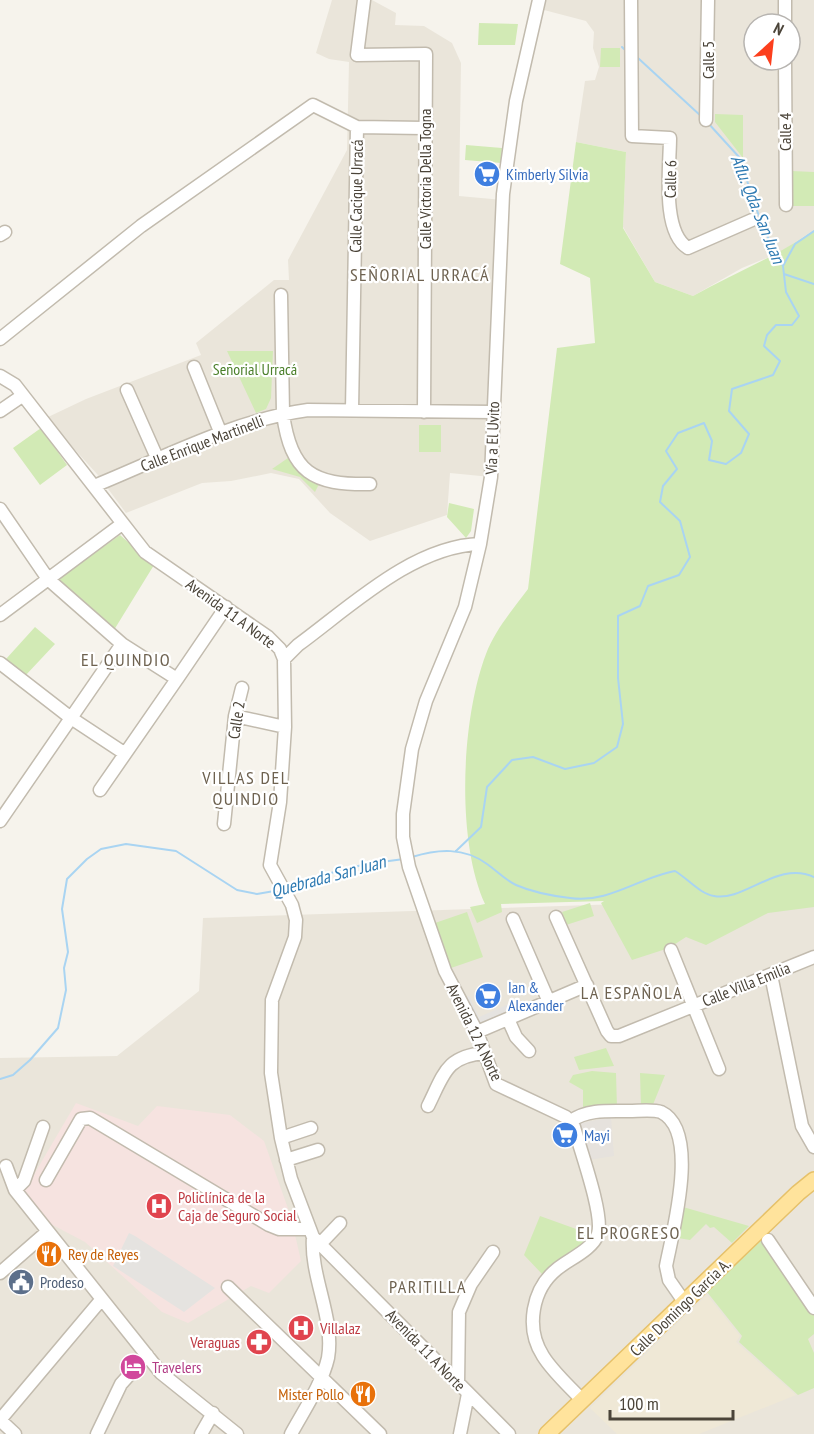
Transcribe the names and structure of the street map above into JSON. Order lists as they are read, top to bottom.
{
  "streets": {
    "main road": ["Calle Domingo Garcia A."],
    "street": [
      "Calle 5",
      "Calle 4",
      "Calle Victoria Della Togna",
      "Calle 6",
      "Calle Cacique Urracá",
      "Vía a El Uvito",
      "Calle Enrique Martinelli",
      "Avenida 11 A Norte",
      "Calle 2",
      "Calle Villa Emilia",
      "Avenida 12 A Norte"
    ]
  },
  "crossings": [
    ["Calle Victoria Della Togna", "Calle Enrique Martinelli"],
    ["Calle Cacique Urracá", "Calle Enrique Martinelli"],
    ["Vía a El Uvito", "Calle Enrique Martinelli"],
    ["Vía a El Uvito", "Avenida 12 A Norte"],
    ["Calle Enrique Martinelli", "Avenida 11 A Norte"]
  ],
  "districts": [
    "SEÑORIAL URRACÁ",
    "EL QUINDIO",
    "VILLAS DEL QUINDIO",
    "LA ESPAÑOLA",
    "EL PROGRESO",
    "PARITILLA"
  ],
  "water": ["Aflu. Qda. San Juan", "Quebrada San Juan"],
  "parks": ["Señorial Urracá"],
  "places": {
    "supermarket": ["Kimberly Silvia", "Ian & Alexander", "Mayi"],
    "hospital": ["Policlínica de la Caja de Seguro Social", "Villalaz"],
    "restaurant": ["Rey de Reyes", "Mister Pollo"],
    "public building": ["Prodeso"],
    "pharmacy": ["Veraguas"],
    "hotel": ["Travelers"]
  },
  "scale_bar": "100 m",
  "north": "top right"
}
